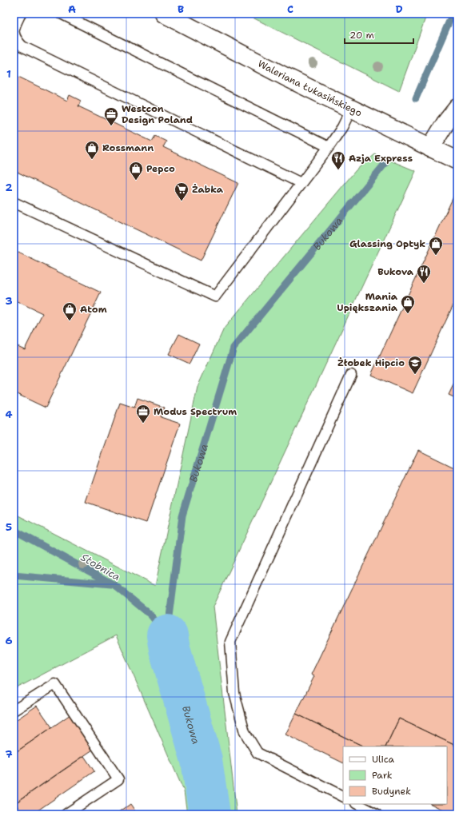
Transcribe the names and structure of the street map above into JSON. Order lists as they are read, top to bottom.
{
  "streets": {
    "street": ["Waleriana Łukasińskiego"]
  },
  "water": ["Bukowa", "Stobnica"],
  "places": {
    "office": ["Westcon Design Poland", "Modus Spectrum"],
    "shop": [
      "Rossmann",
      "Pepco",
      "Glassing Optyk",
      "Mania Upiększania",
      "Atom"
    ],
    "restaurant": ["Azja Express", "Bukova"],
    "supermarket": ["Żabka"],
    "school or university": ["Żłobek Hipcio"]
  },
  "legend": ["Ulica", "Park", "Budynek"],
  "scale_bar": "20 m",
  "grid": {
    "columns": [
      "A",
      "B",
      "C",
      "D"
    ],
    "rows": [
      "1",
      "2",
      "3",
      "4",
      "5",
      "6",
      "7"
    ]
  }
}
